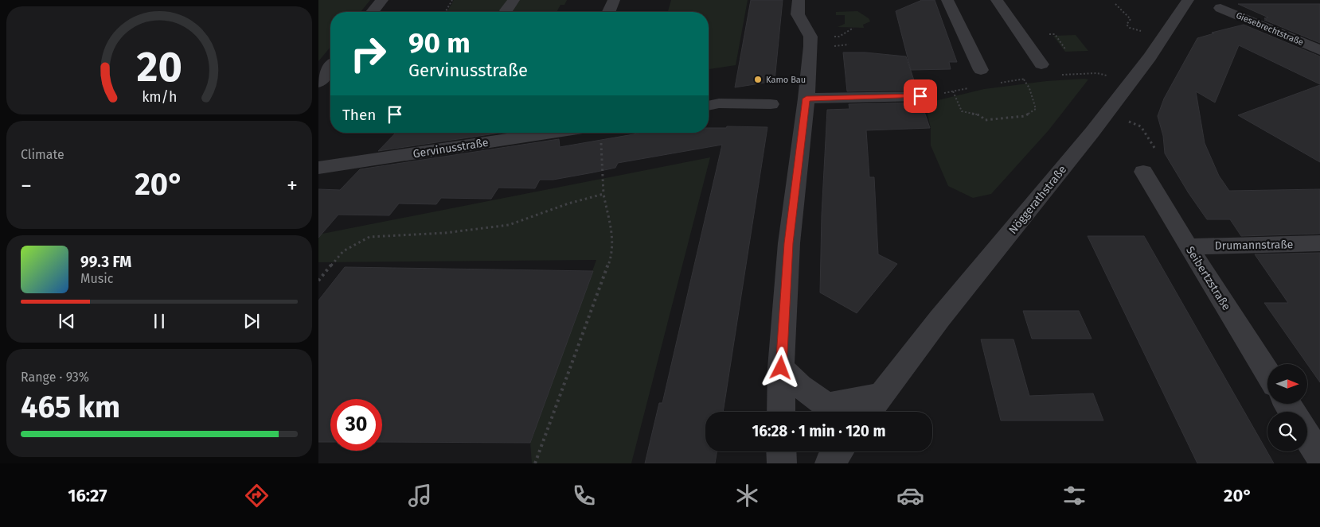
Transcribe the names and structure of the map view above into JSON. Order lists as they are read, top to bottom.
{
  "streets": {
    "street": [
      "Giesebrechtstraße",
      "Gervinusstraße",
      "Nöggerathstraße",
      "Drumannstraße",
      "Seibertzstraße"
    ]
  },
  "crossings": [
    ["Drumannstraße", "Seibertzstraße"]
  ],
  "places": ["Kamo Bau"],
  "north": "right",
  "page": {
    "turn": ["90 m", "Gervinusstraße"],
    "then": "Then",
    "tile": [
      "Climate",
      ["Range · 93%", "465 km"]
    ],
    "heat": ["−", "20°", "+"],
    "song": ["99.3 FM", "Music"],
    "limit": "30",
    "trip": "16:28 · 1 min · 120 m",
    "tabs": ["16:27", "20°"],
    "gauge": ["20", "km/h"]
  }
}
